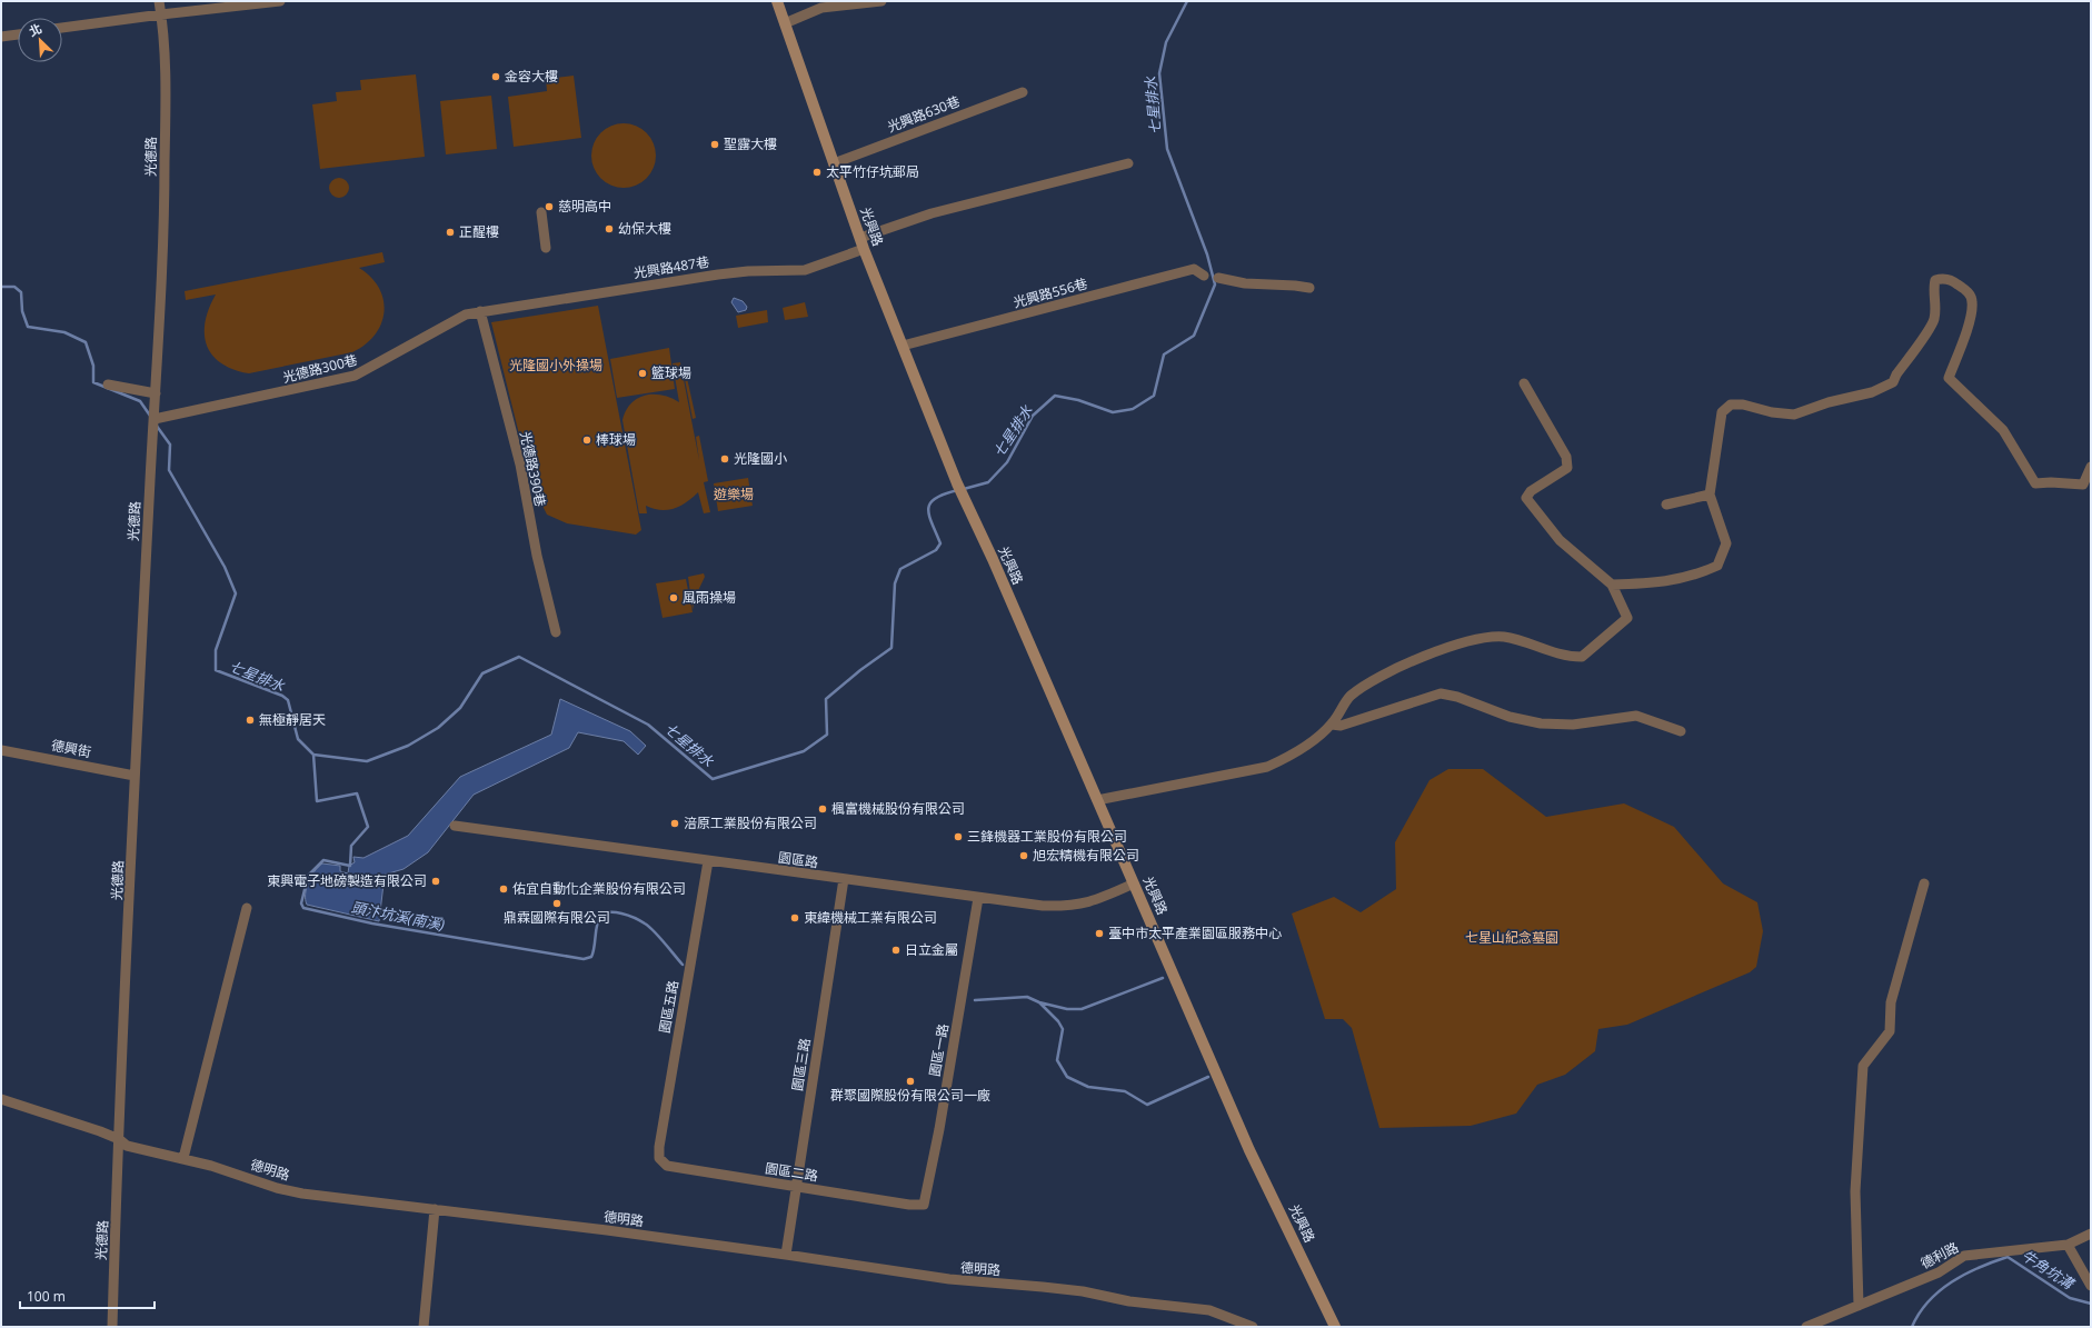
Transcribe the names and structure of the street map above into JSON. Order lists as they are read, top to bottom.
{
  "streets": {
    "main road": ["光興路"],
    "street": [
      "光興路630巷",
      "光德路",
      "光興路487巷",
      "光興路556巷",
      "光德路300巷",
      "光德路390巷",
      "德興街",
      "園區路",
      "園區五路",
      "園區一路",
      "園區三路",
      "德明路",
      "園區二路",
      "德利路"
    ]
  },
  "crossings": [
    ["光興路630巷", "光興路"],
    ["光德路", "光德路300巷"],
    ["光德路", "德興街"],
    ["光德路", "德明路"],
    ["光興路", "光興路487巷"],
    ["光興路", "光興路556巷"],
    ["光興路", "園區路"],
    ["光興路487巷", "光德路300巷"],
    ["光興路487巷", "光德路390巷"],
    ["光德路300巷", "光德路390巷"],
    ["園區路", "園區五路"],
    ["園區路", "園區一路"],
    ["園區路", "園區三路"],
    ["園區五路", "園區二路"],
    ["園區一路", "園區二路"],
    ["園區三路", "德明路"],
    ["園區三路", "園區二路"]
  ],
  "water": ["七星排水", "頭汴坑溪(南溪)", "牛角坑溝"],
  "parks": ["光隆國小外操場", "遊樂場", "七星山紀念墓園"],
  "places": [
    "金容大樓",
    "聖露大樓",
    "太平竹仔坑郵局",
    "慈明高中",
    "幼保大樓",
    "正醒樓",
    "籃球場",
    "棒球場",
    "光隆國小",
    "風雨操場",
    "無極靜居天",
    "楓富機械股份有限公司",
    "涪原工業股份有限公司",
    "三鋒機器工業股份有限公司",
    "旭宏精機有限公司",
    "東興電子地磅製造有限公司",
    "佑宜自動化企業股份有限公司",
    "鼎霖國際有限公司",
    "東緯機械工業有限公司",
    "臺中市太平產業園區服務中心",
    "日立金屬",
    "群聚國際股份有限公司一廠"
  ],
  "scale_bar": "100 m",
  "north": "top left"
}
